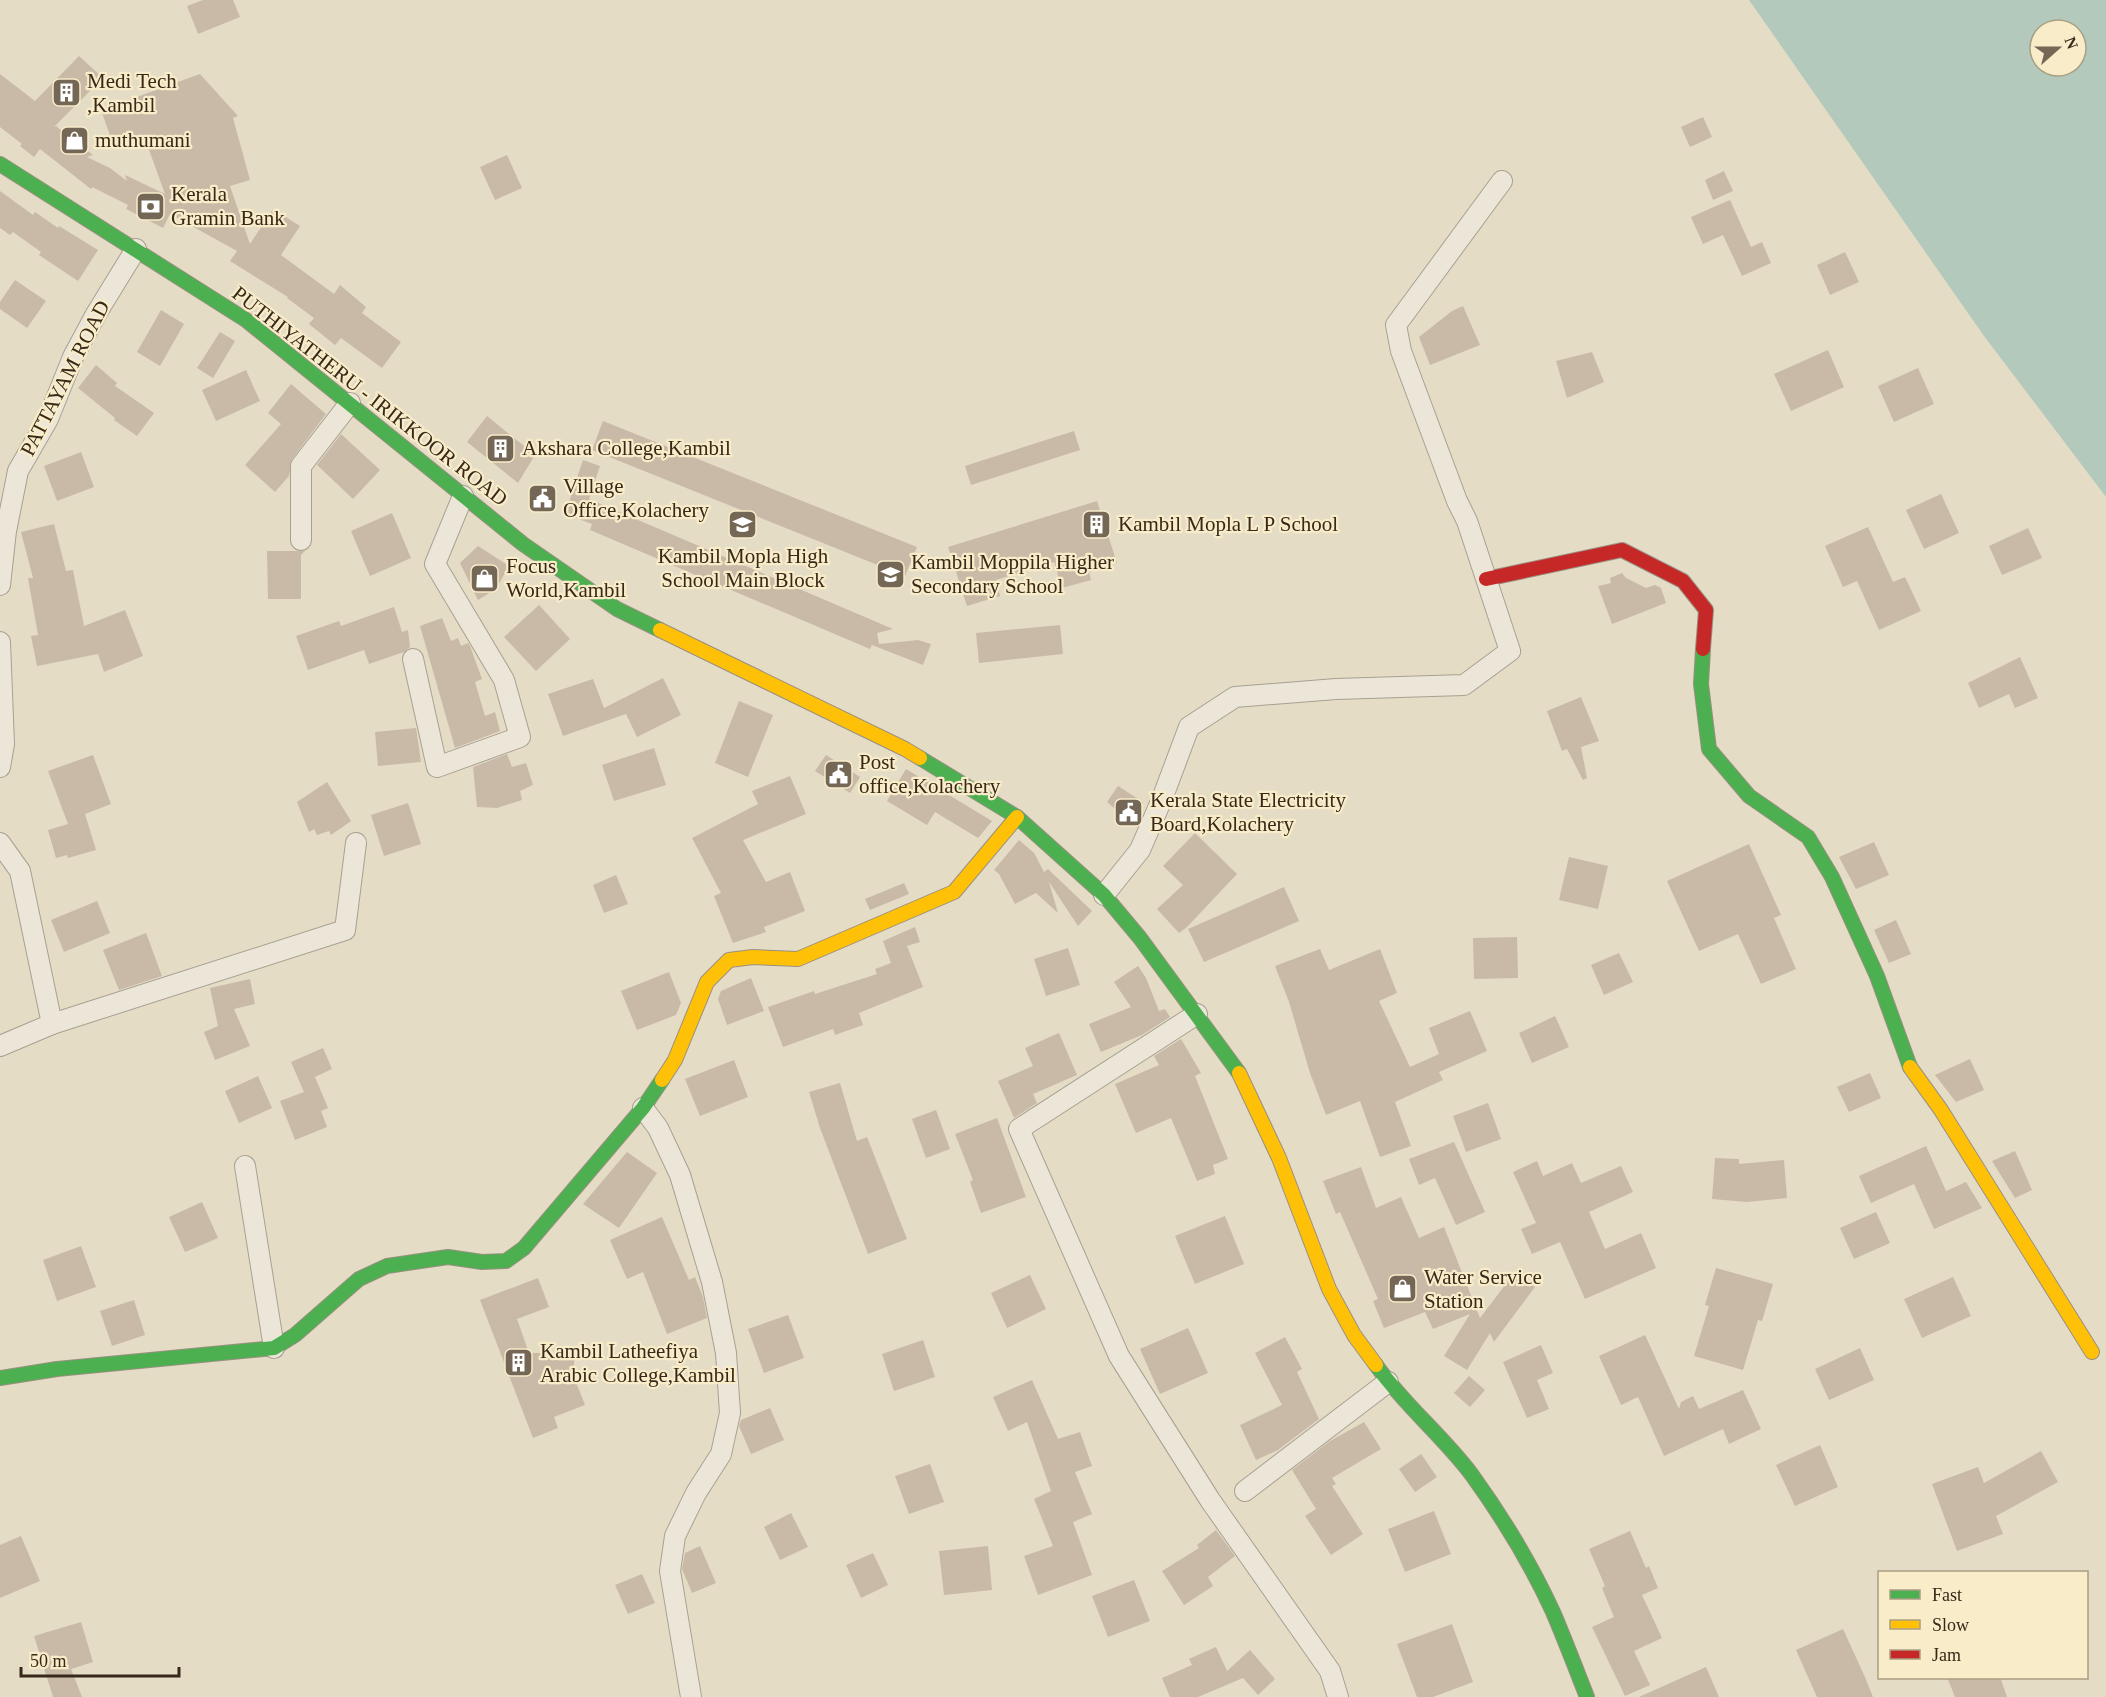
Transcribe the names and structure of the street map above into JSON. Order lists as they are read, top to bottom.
{
  "streets": {
    "street": ["PATTAYAM ROAD", "PUTHIYATHERU - IRIKKOOR ROAD"]
  },
  "crossings": [
    ["PATTAYAM ROAD", "PUTHIYATHERU - IRIKKOOR ROAD"]
  ],
  "places": {
    "building": [
      "Medi Tech ,Kambil",
      "Akshara College,Kambil",
      "Kambil Mopla L P School",
      "Kambil Latheefiya Arabic College,Kambil"
    ],
    "shop": ["muthumani", "Focus World,Kambil", "Water Service Station"],
    "bank": ["Kerala Gramin Bank"],
    "public building": ["Village Office,Kolachery", "Post office,Kolachery", "Kerala State Electricity Board,Kolachery"],
    "school or university": ["Kambil Mopla High School Main Block", "Kambil Moppila Higher Secondary School"]
  },
  "legend": ["Fast", "Slow", "Jam"],
  "scale_bar": "50 m",
  "north": "right"
}
